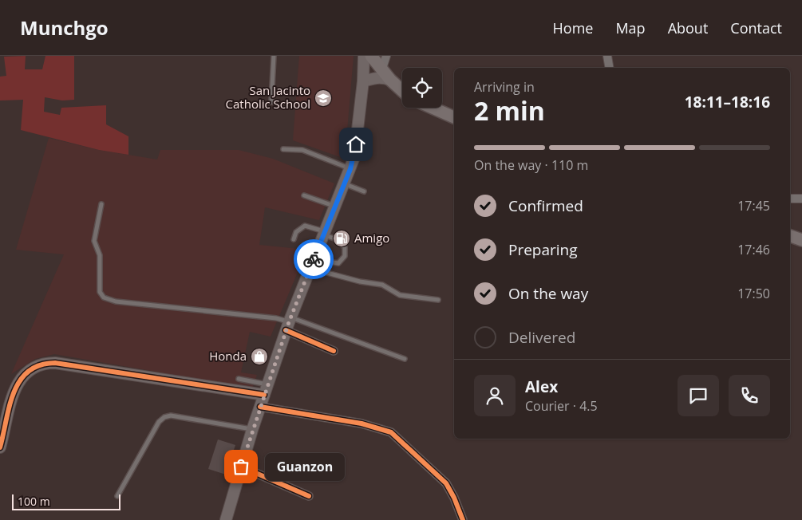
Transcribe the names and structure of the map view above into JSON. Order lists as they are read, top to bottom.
{
  "places": {
    "school or university": ["San Jacinto Catholic School"],
    "fuel station": ["Amigo"],
    "shop": ["Honda"],
    "other": ["Guanzon"]
  },
  "scale_bar": "100 m",
  "page": {
    "header": "Munchgo",
    "nav": [
      "Home",
      "Map",
      "About",
      "Contact"
    ],
    "heading": ["2 min", "Arriving in", "18:11–18:16"],
    "panel": ["Alex", "Courier · 4.5"],
    "bar": "On the way · 110 m",
    "list": [
      ["Confirmed", "17:45"],
      ["Preparing", "17:46"],
      ["On the way", "17:50"],
      "Delivered"
    ],
    "bubble": "Guanzon",
    "scale": "100 m"
  }
}
